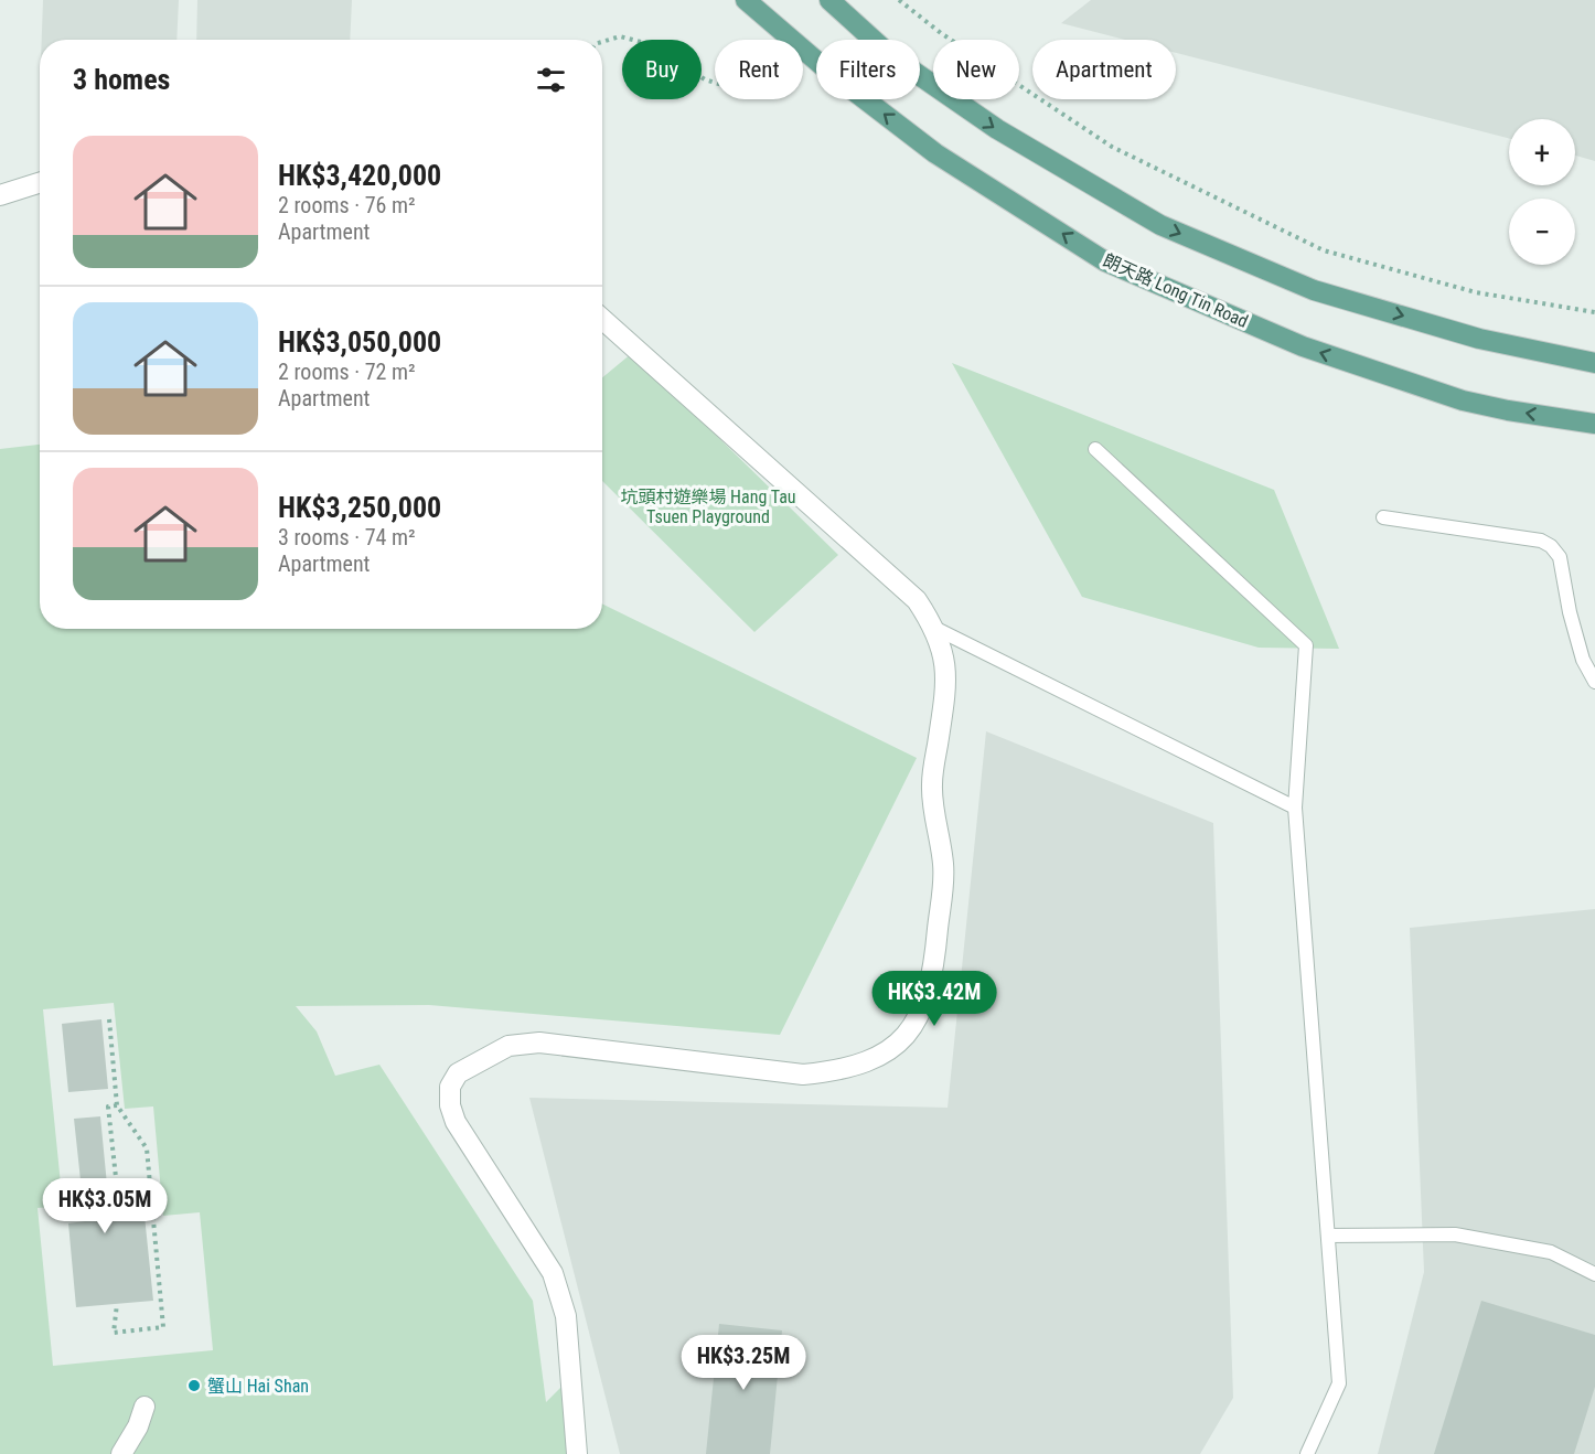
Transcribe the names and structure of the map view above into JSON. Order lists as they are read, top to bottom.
{
  "streets": {
    "main road": ["朗天路 Long Tin Road"]
  },
  "parks": ["坑頭村遊樂場 Hang Tau Tsuen Playground"],
  "places": ["蟹山 Hai Shan"],
  "page": {
    "chip": [
      "Buy",
      "Rent",
      "Filters",
      "New",
      "Apartment"
    ],
    "heading": "3 homes",
    "map_buttons": ["+", "−"],
    "list": [
      {
        "name": "HK$3,420,000",
        "note": "2 rooms · 76 m² · Apartment"
      },
      {
        "name": "HK$3,050,000",
        "note": "2 rooms · 72 m² · Apartment"
      },
      {
        "name": "HK$3,250,000",
        "note": "3 rooms · 74 m² · Apartment"
      }
    ],
    "price": ["HK$3.42M", "HK$3.05M", "HK$3.25M"]
  }
}
